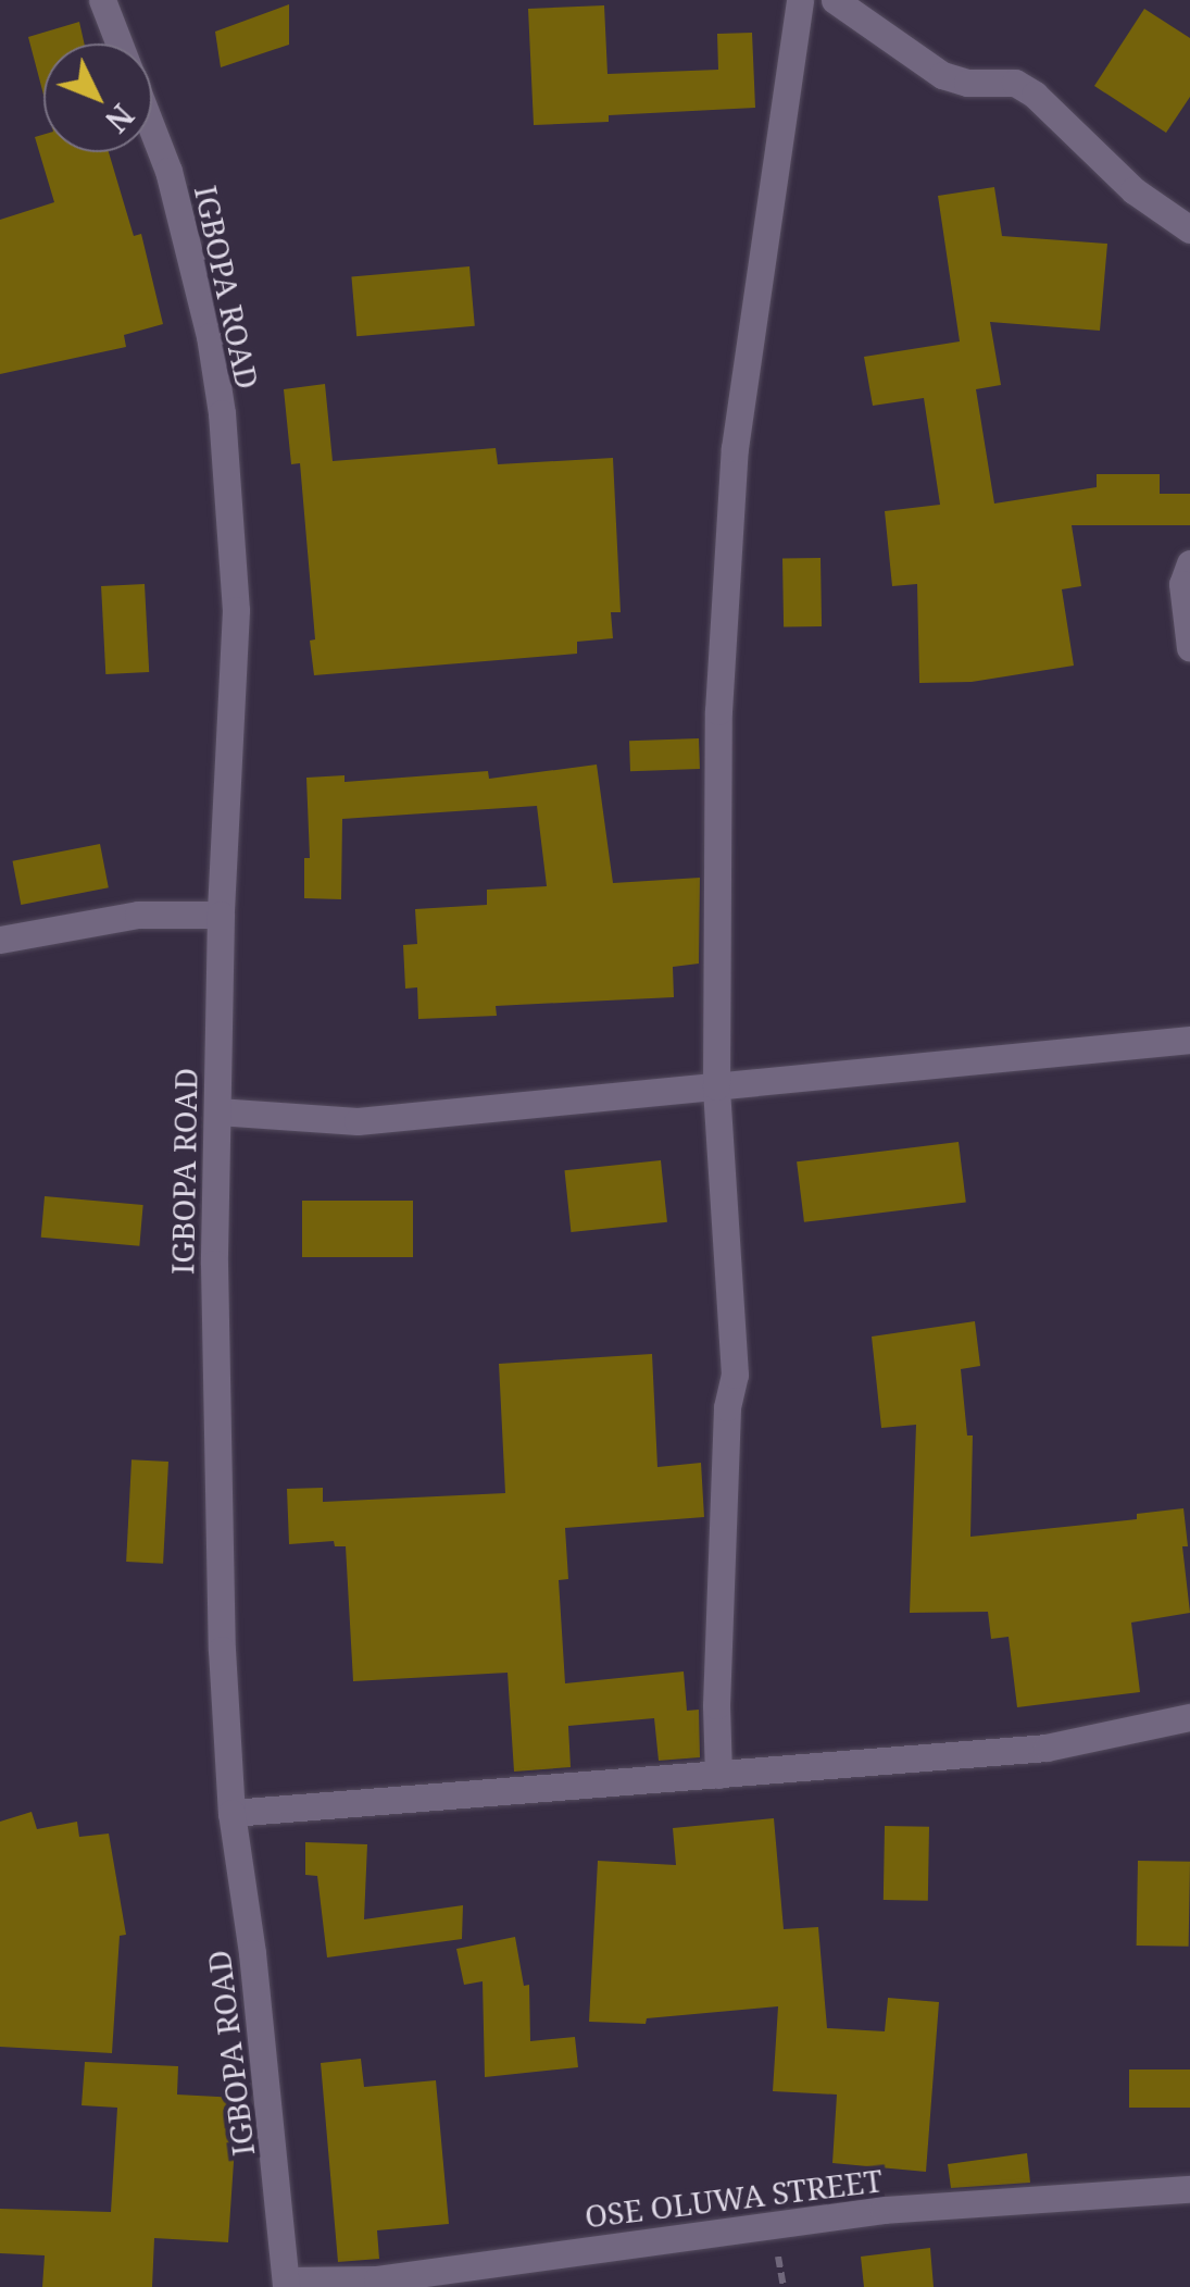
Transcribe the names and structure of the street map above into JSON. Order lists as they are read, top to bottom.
{
  "streets": {
    "street": ["IGBOPA ROAD", "OSE OLUWA STREET"]
  },
  "crossings": [
    ["IGBOPA ROAD", "OSE OLUWA STREET"]
  ],
  "north": "bottom right"
}
